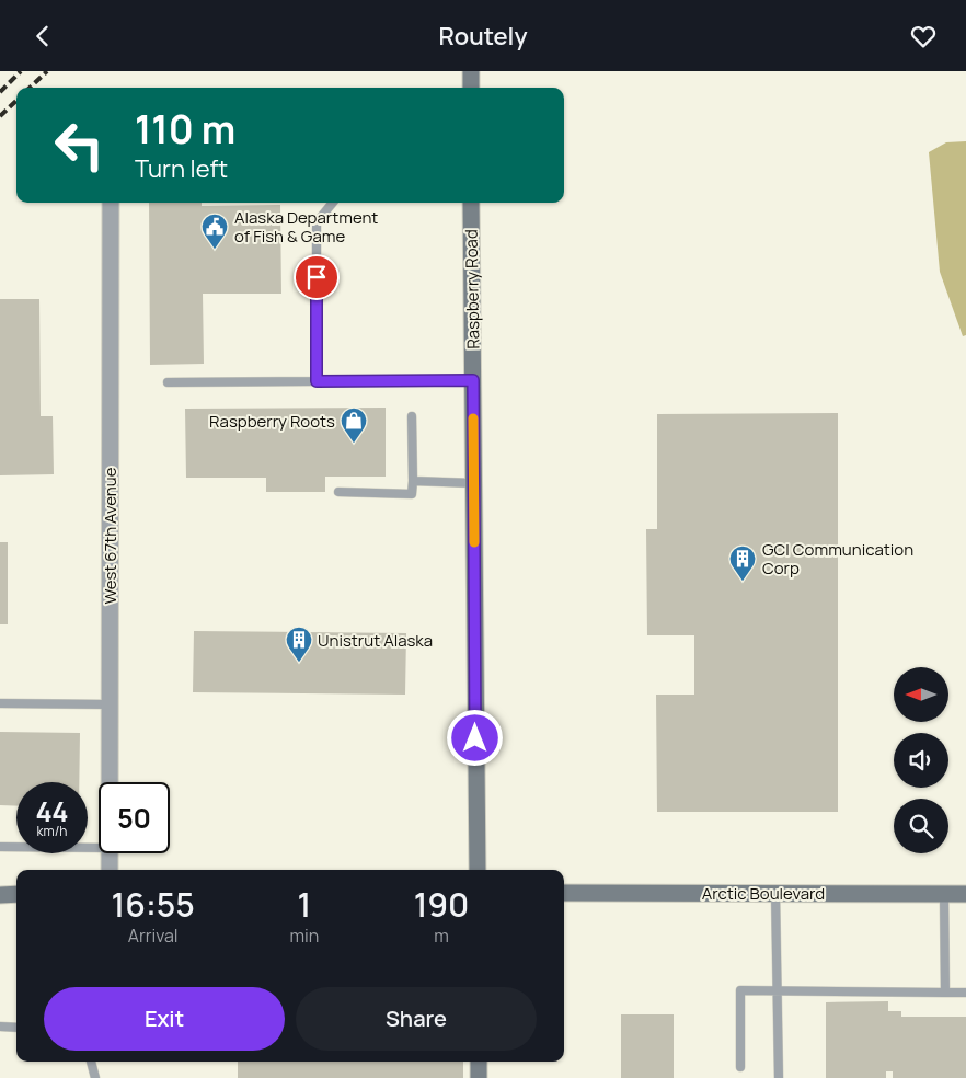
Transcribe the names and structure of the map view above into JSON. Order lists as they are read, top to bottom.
{
  "streets": {
    "main road": ["Raspberry Road", "Arctic Boulevard"],
    "street": ["West 67th Avenue"]
  },
  "places": {
    "public building": ["Alaska Department of Fish & Game"],
    "shop": ["Raspberry Roots"],
    "building": ["GCI Communication Corp", "Unistrut Alaska"]
  },
  "north": "left",
  "page": {
    "header": "Routely",
    "turn": ["110 m", "Turn left"],
    "speed": "44 km/h",
    "limit": "50",
    "eta": [
      "16:55",
      "Arrival",
      "1",
      "min",
      "190",
      "m"
    ],
    "buttons": ["Exit", "Share"]
  }
}
